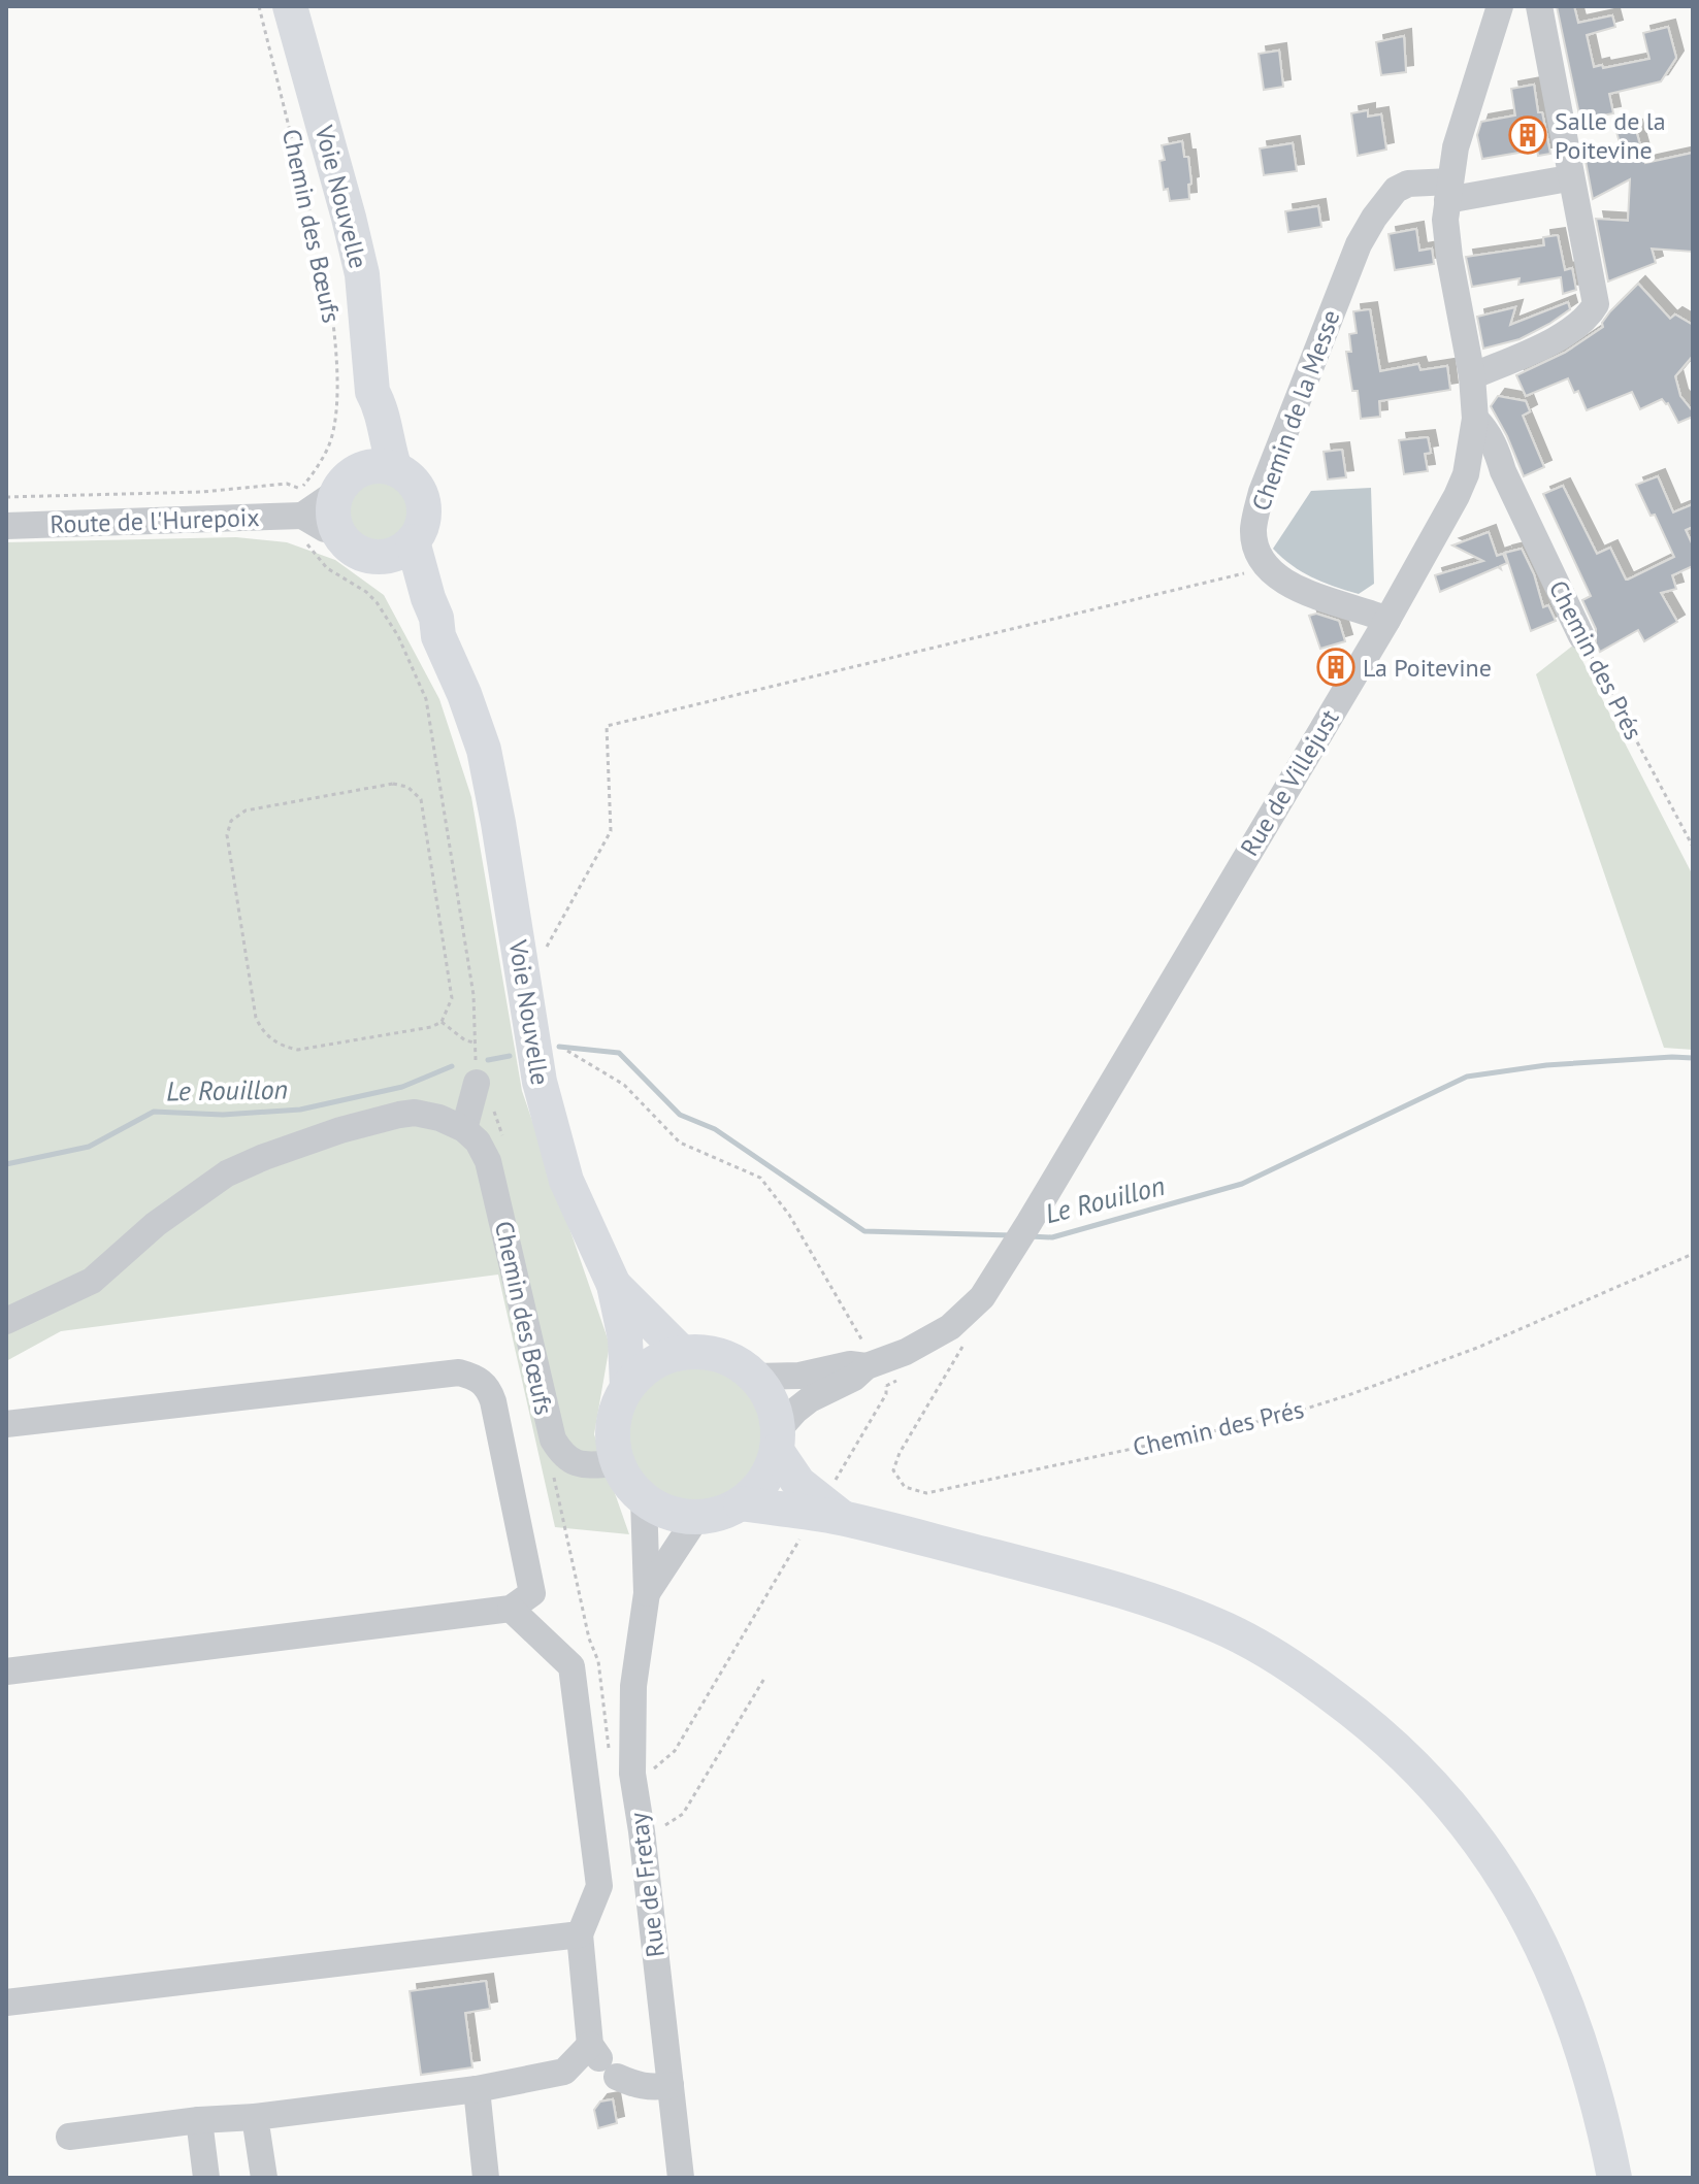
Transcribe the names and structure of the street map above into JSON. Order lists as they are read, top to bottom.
{
  "streets": {
    "main road": ["Voie Nouvelle"],
    "street": [
      "Chemin des Bœufs",
      "Chemin de la Messe",
      "Route de l'Hurepoix",
      "Chemin des Prés",
      "Rue de Villejust",
      "Rue de Fretay"
    ]
  },
  "crossings": [
    ["Voie Nouvelle", "Chemin des Bœufs"],
    ["Voie Nouvelle", "Rue de Villejust"],
    ["Voie Nouvelle", "Rue de Fretay"],
    ["Chemin des Bœufs", "Route de l'Hurepoix"],
    ["Chemin des Bœufs", "Rue de Villejust"],
    ["Chemin des Bœufs", "Rue de Fretay"],
    ["Chemin de la Messe", "Rue de Villejust"],
    ["Chemin des Prés", "Rue de Villejust"],
    ["Rue de Villejust", "Rue de Fretay"]
  ],
  "water": ["Le Rouillon"],
  "places": {
    "building": ["Salle de la Poitevine", "La Poitevine"]
  }
}
